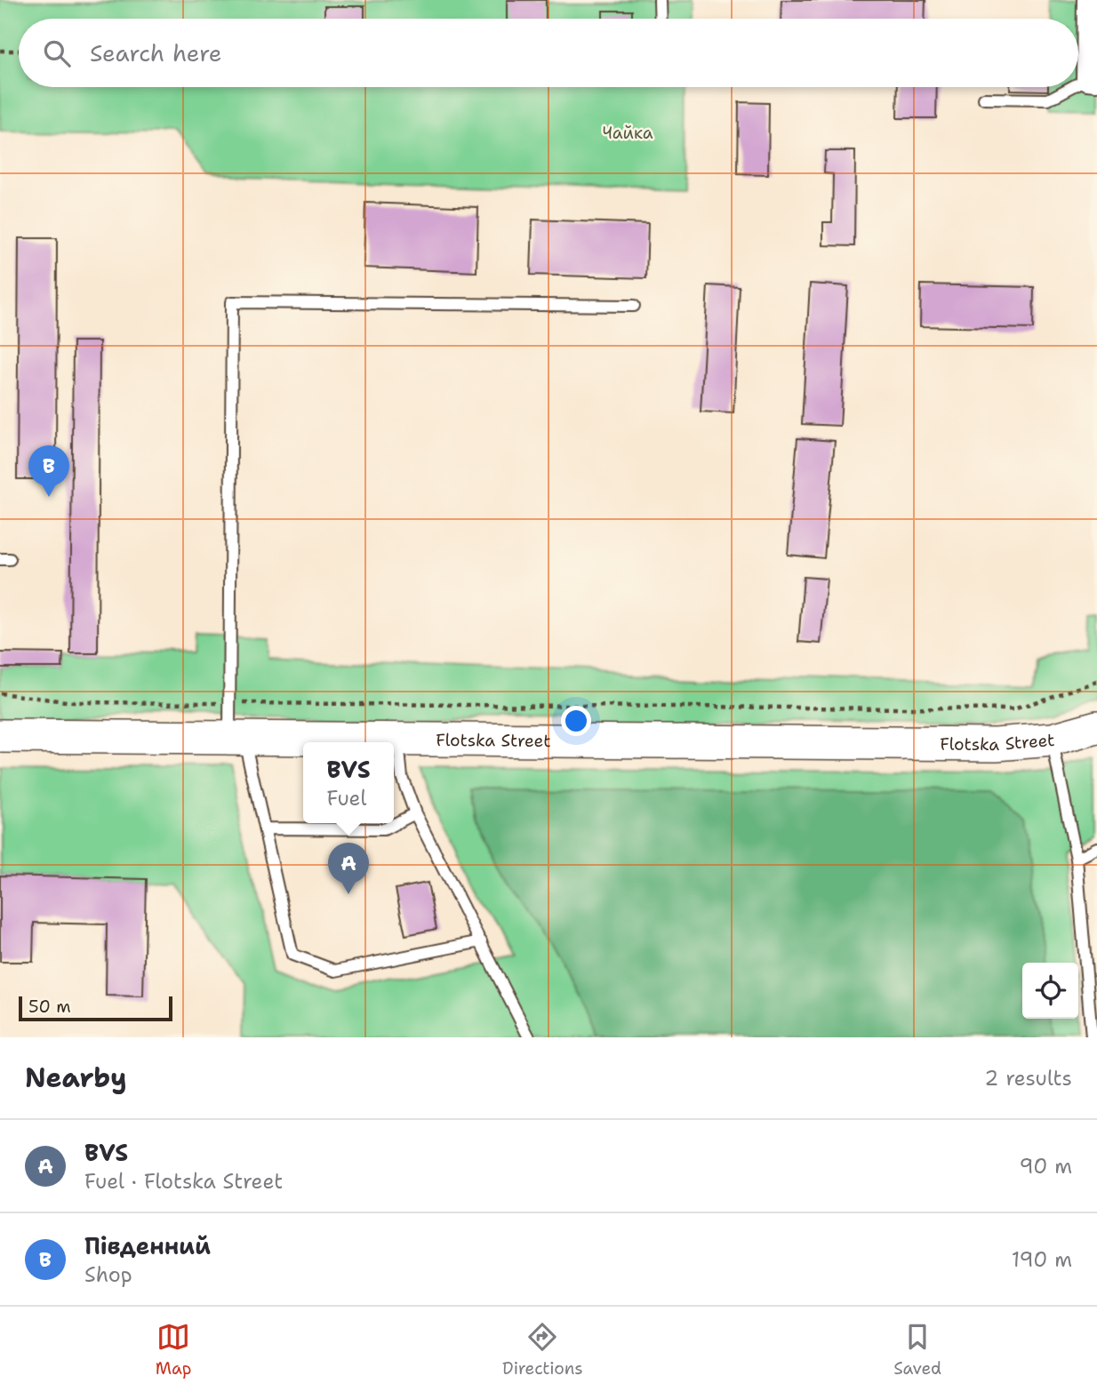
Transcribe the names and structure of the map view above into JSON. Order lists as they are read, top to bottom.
{
  "streets": {
    "street": ["Flotska Street"]
  },
  "parks": ["Чайка"],
  "scale_bar": "50 m",
  "page": {
    "search": "Search here",
    "pins": ["B", "A"],
    "popup": ["BVS", "Fuel"],
    "scale": "50 m",
    "heading": ["Nearby", "2 results"],
    "list": [
      {
        "mark": "A",
        "name": "BVS",
        "note": "Fuel · Flotska Street",
        "value": "90 m"
      },
      {
        "mark": "B",
        "name": "Південний",
        "note": "Shop",
        "value": "190 m"
      }
    ],
    "nav": ["Map", "Directions", "Saved"]
  }
}
